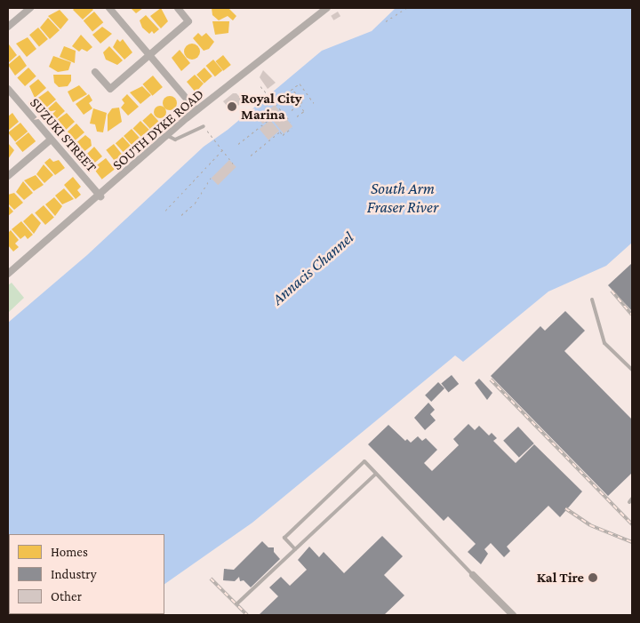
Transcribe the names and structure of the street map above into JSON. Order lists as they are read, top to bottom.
{
  "streets": {
    "street": ["SOUTH DYKE ROAD", "SUZUKI STREET"]
  },
  "crossings": [
    ["SOUTH DYKE ROAD", "SUZUKI STREET"]
  ],
  "water": ["South Arm Fraser River", "Annacis Channel"],
  "places": ["Royal City Marina", "Kal Tire"],
  "legend": ["Homes", "Industry", "Other"]
}
